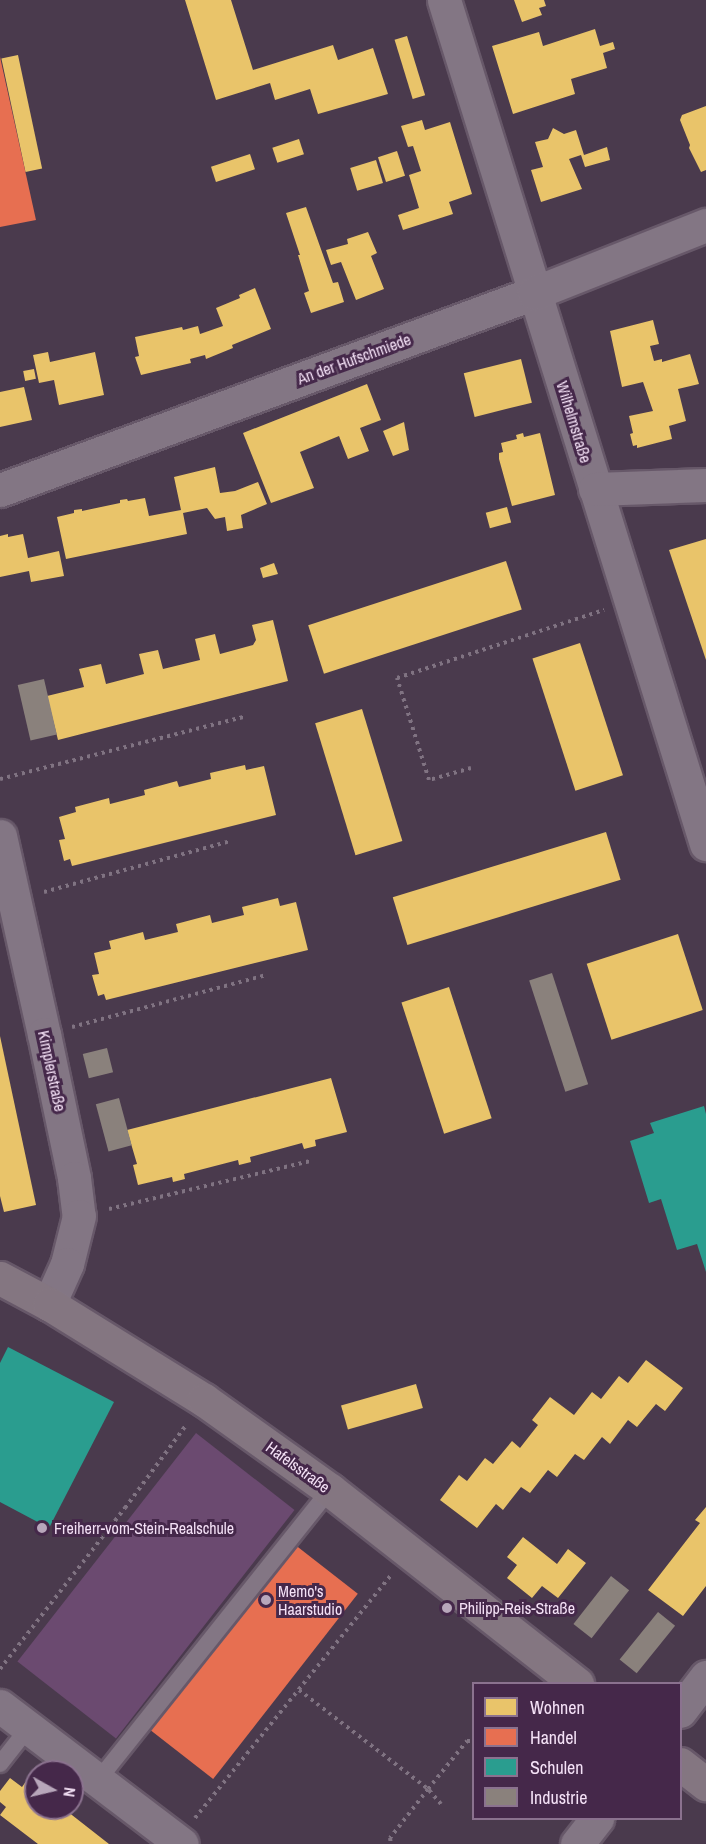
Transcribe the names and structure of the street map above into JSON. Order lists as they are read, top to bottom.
{
  "streets": {
    "main road": ["Hafelsstraße"],
    "street": ["An der Hufschmiede", "Wilhelmstraße", "Kimplerstraße"]
  },
  "crossings": [
    ["An der Hufschmiede", "Wilhelmstraße"],
    ["Kimplerstraße", "Hafelsstraße"]
  ],
  "places": ["Freiherr-vom-Stein-Realschule", "Memo's Haarstudio", "Philipp-Reis-Straße"],
  "legend": [
    "Wohnen",
    "Handel",
    "Schulen",
    "Industrie"
  ],
  "north": "right"
}
